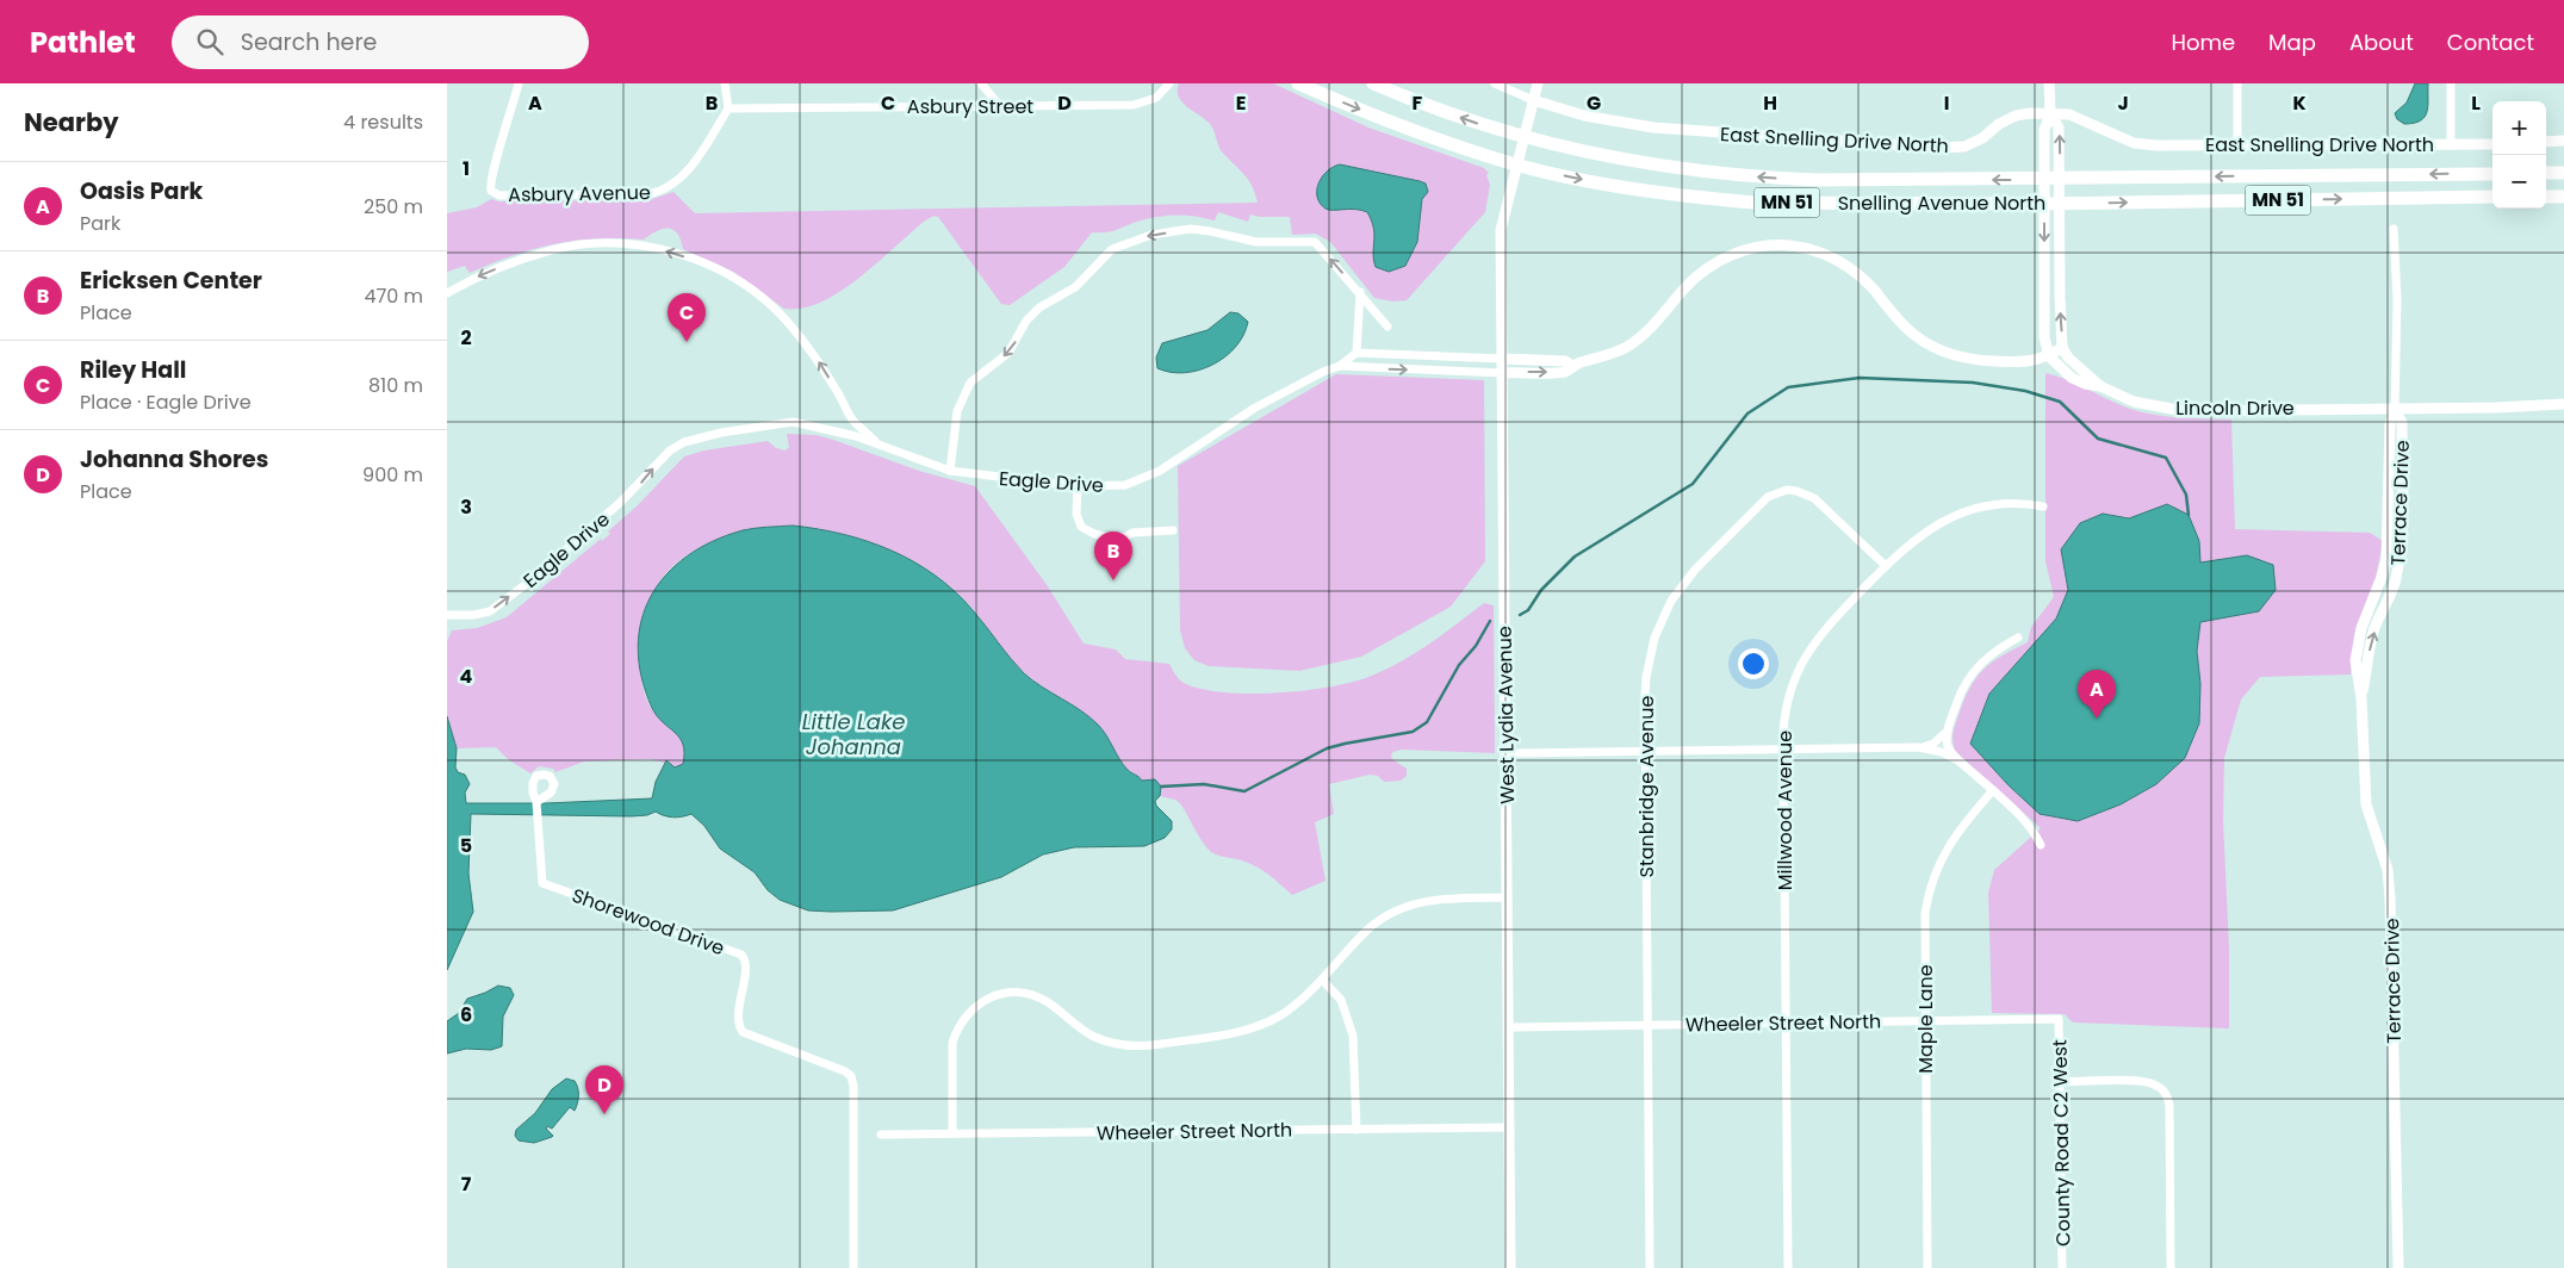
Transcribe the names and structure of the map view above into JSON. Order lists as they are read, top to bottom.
{
  "streets": {
    "highway": ["MN 51", "Snelling Avenue North"],
    "street": [
      "Asbury Street",
      "East Snelling Drive North",
      "Asbury Avenue",
      "Lincoln Drive",
      "Eagle Drive",
      "Terrace Drive",
      "West Lydia Avenue",
      "Stanbridge Avenue",
      "Millwood Avenue",
      "Shorewood Drive",
      "Maple Lane",
      "Wheeler Street North",
      "County Road C2 West"
    ]
  },
  "crossings": [
    ["Asbury Street", "Asbury Avenue"],
    ["East Snelling Drive North", "West Lydia Avenue"],
    ["Snelling Avenue North", "West Lydia Avenue"],
    ["Lincoln Drive", "Terrace Drive"],
    ["Eagle Drive", "West Lydia Avenue"],
    ["West Lydia Avenue", "Wheeler Street North"],
    ["Stanbridge Avenue", "Millwood Avenue"],
    ["Stanbridge Avenue", "Wheeler Street North"],
    ["Millwood Avenue", "Wheeler Street North"],
    ["Maple Lane", "Wheeler Street North"],
    ["Wheeler Street North", "County Road C2 West"]
  ],
  "water": ["Little Lake Johanna"],
  "page": {
    "header": "Pathlet",
    "search": "Search here",
    "nav": [
      "Home",
      "Map",
      "About",
      "Contact"
    ],
    "heading": ["Nearby", "4 results"],
    "map_buttons": ["+", "−"],
    "list": [
      {
        "mark": "A",
        "name": "Oasis Park",
        "note": "Park",
        "value": "250 m"
      },
      {
        "mark": "B",
        "name": "Ericksen Center",
        "note": "Place",
        "value": "470 m"
      },
      {
        "mark": "C",
        "name": "Riley Hall",
        "note": "Place · Eagle Drive",
        "value": "810 m"
      },
      {
        "mark": "D",
        "name": "Johanna Shores",
        "note": "Place",
        "value": "900 m"
      }
    ],
    "pins": [
      "C",
      "B",
      "A",
      "D"
    ]
  },
  "grid": {
    "columns": [
      "A",
      "B",
      "C",
      "D",
      "E",
      "F",
      "G",
      "H",
      "I",
      "J",
      "K",
      "L"
    ],
    "rows": [
      "1",
      "2",
      "3",
      "4",
      "5",
      "6",
      "7"
    ]
  }
}
